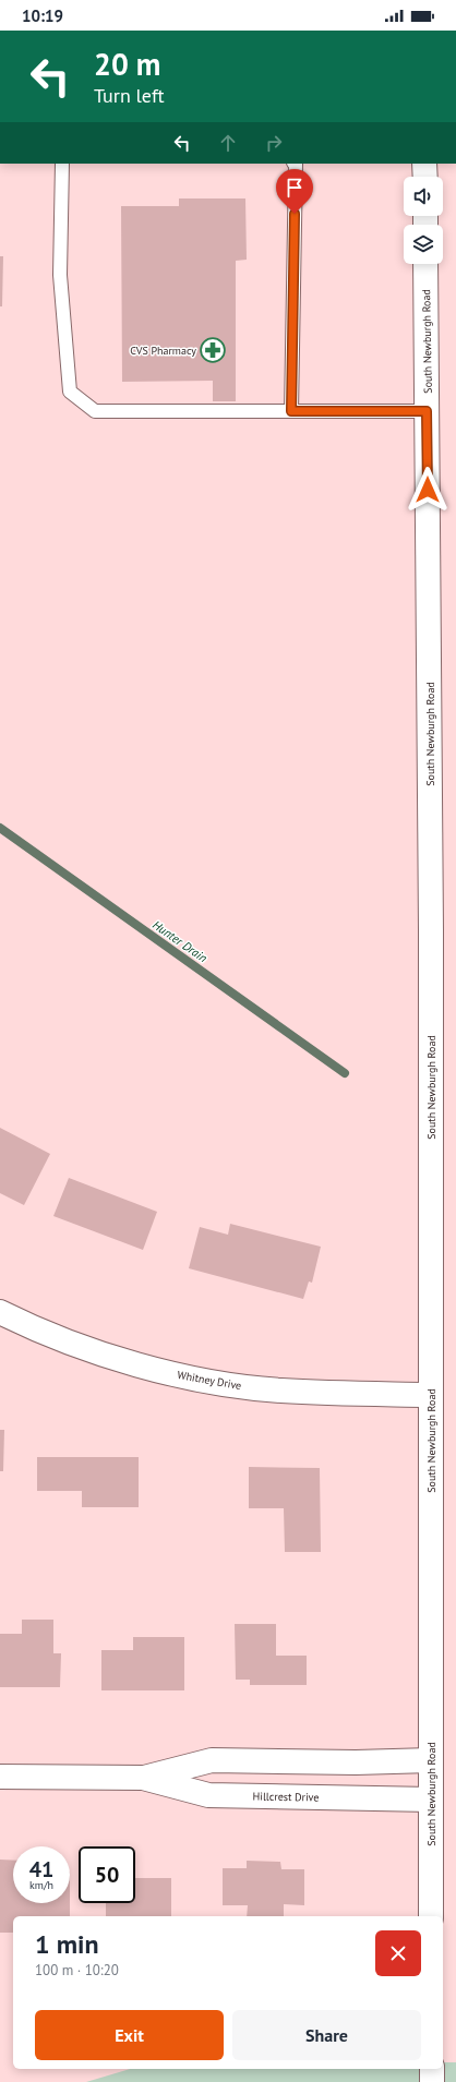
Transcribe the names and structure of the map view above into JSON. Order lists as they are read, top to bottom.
{
  "streets": {
    "main road": ["South Newburgh Road", "Whitney Drive", "Hillcrest Drive"]
  },
  "crossings": [
    ["South Newburgh Road", "Whitney Drive"],
    ["South Newburgh Road", "Hillcrest Drive"]
  ],
  "water": ["Hunter Drain"],
  "places": {
    "pharmacy": ["CVS Pharmacy"]
  },
  "page": {
    "status": "10:19",
    "turn": ["20 m", "Turn left"],
    "speed": "41 km/h",
    "limit": "50",
    "heading": ["1 min", "100 m · 10:20"],
    "buttons": ["Exit", "Share"]
  }
}
